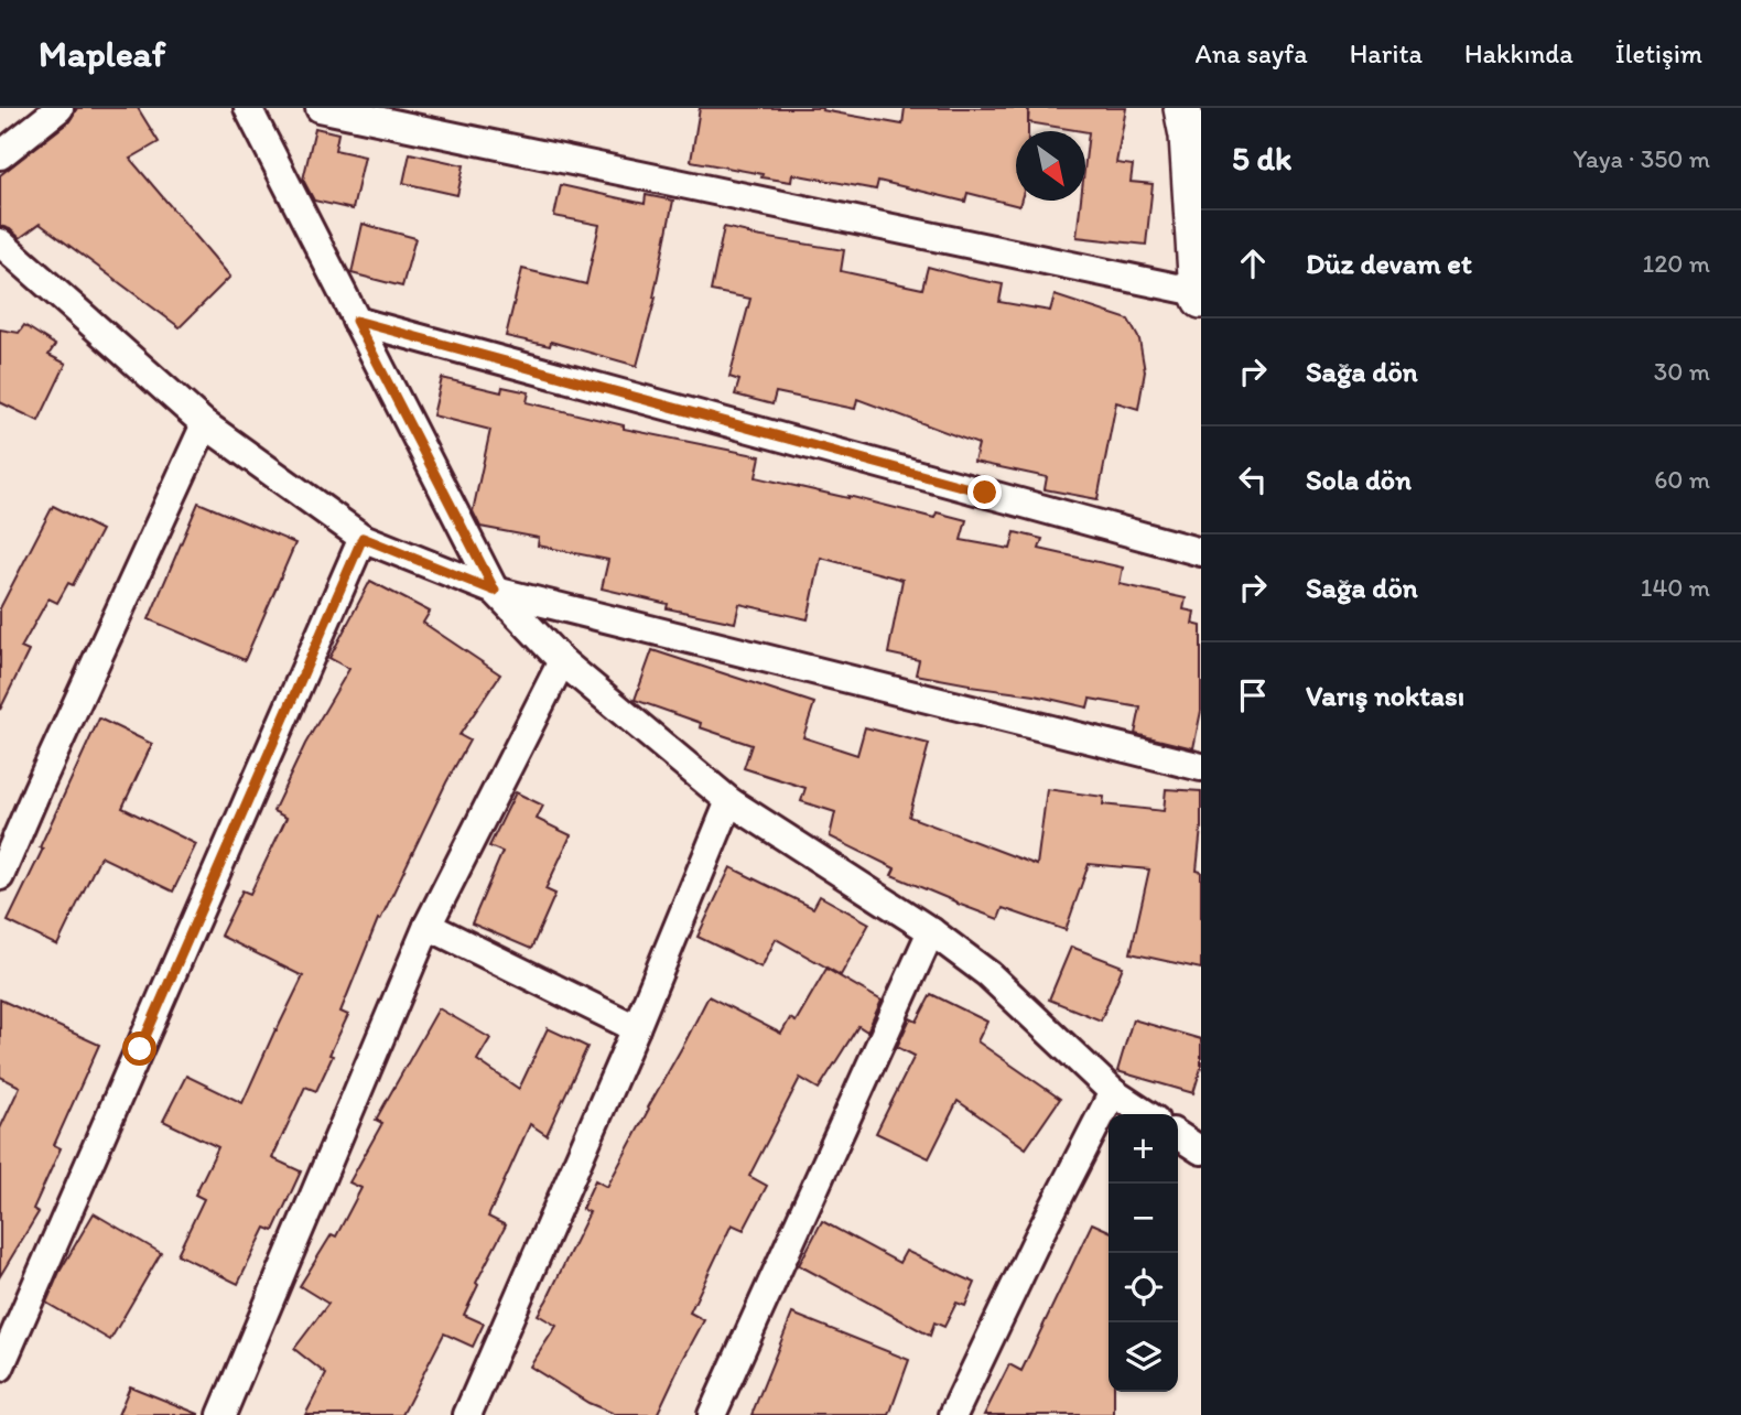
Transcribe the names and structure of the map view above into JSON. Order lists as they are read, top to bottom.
{
  "north": "bottom right",
  "page": {
    "header": "Mapleaf",
    "nav": [
      "Ana sayfa",
      "Harita",
      "Hakkında",
      "İletişim"
    ],
    "heading": ["5 dk", "Yaya · 350 m"],
    "list": [
      ["Düz devam et", "120 m"],
      ["Sağa dön", "30 m"],
      ["Sola dön", "60 m"],
      ["Sağa dön", "140 m"],
      "Varış noktası"
    ],
    "map_buttons": ["+", "−"]
  }
}
